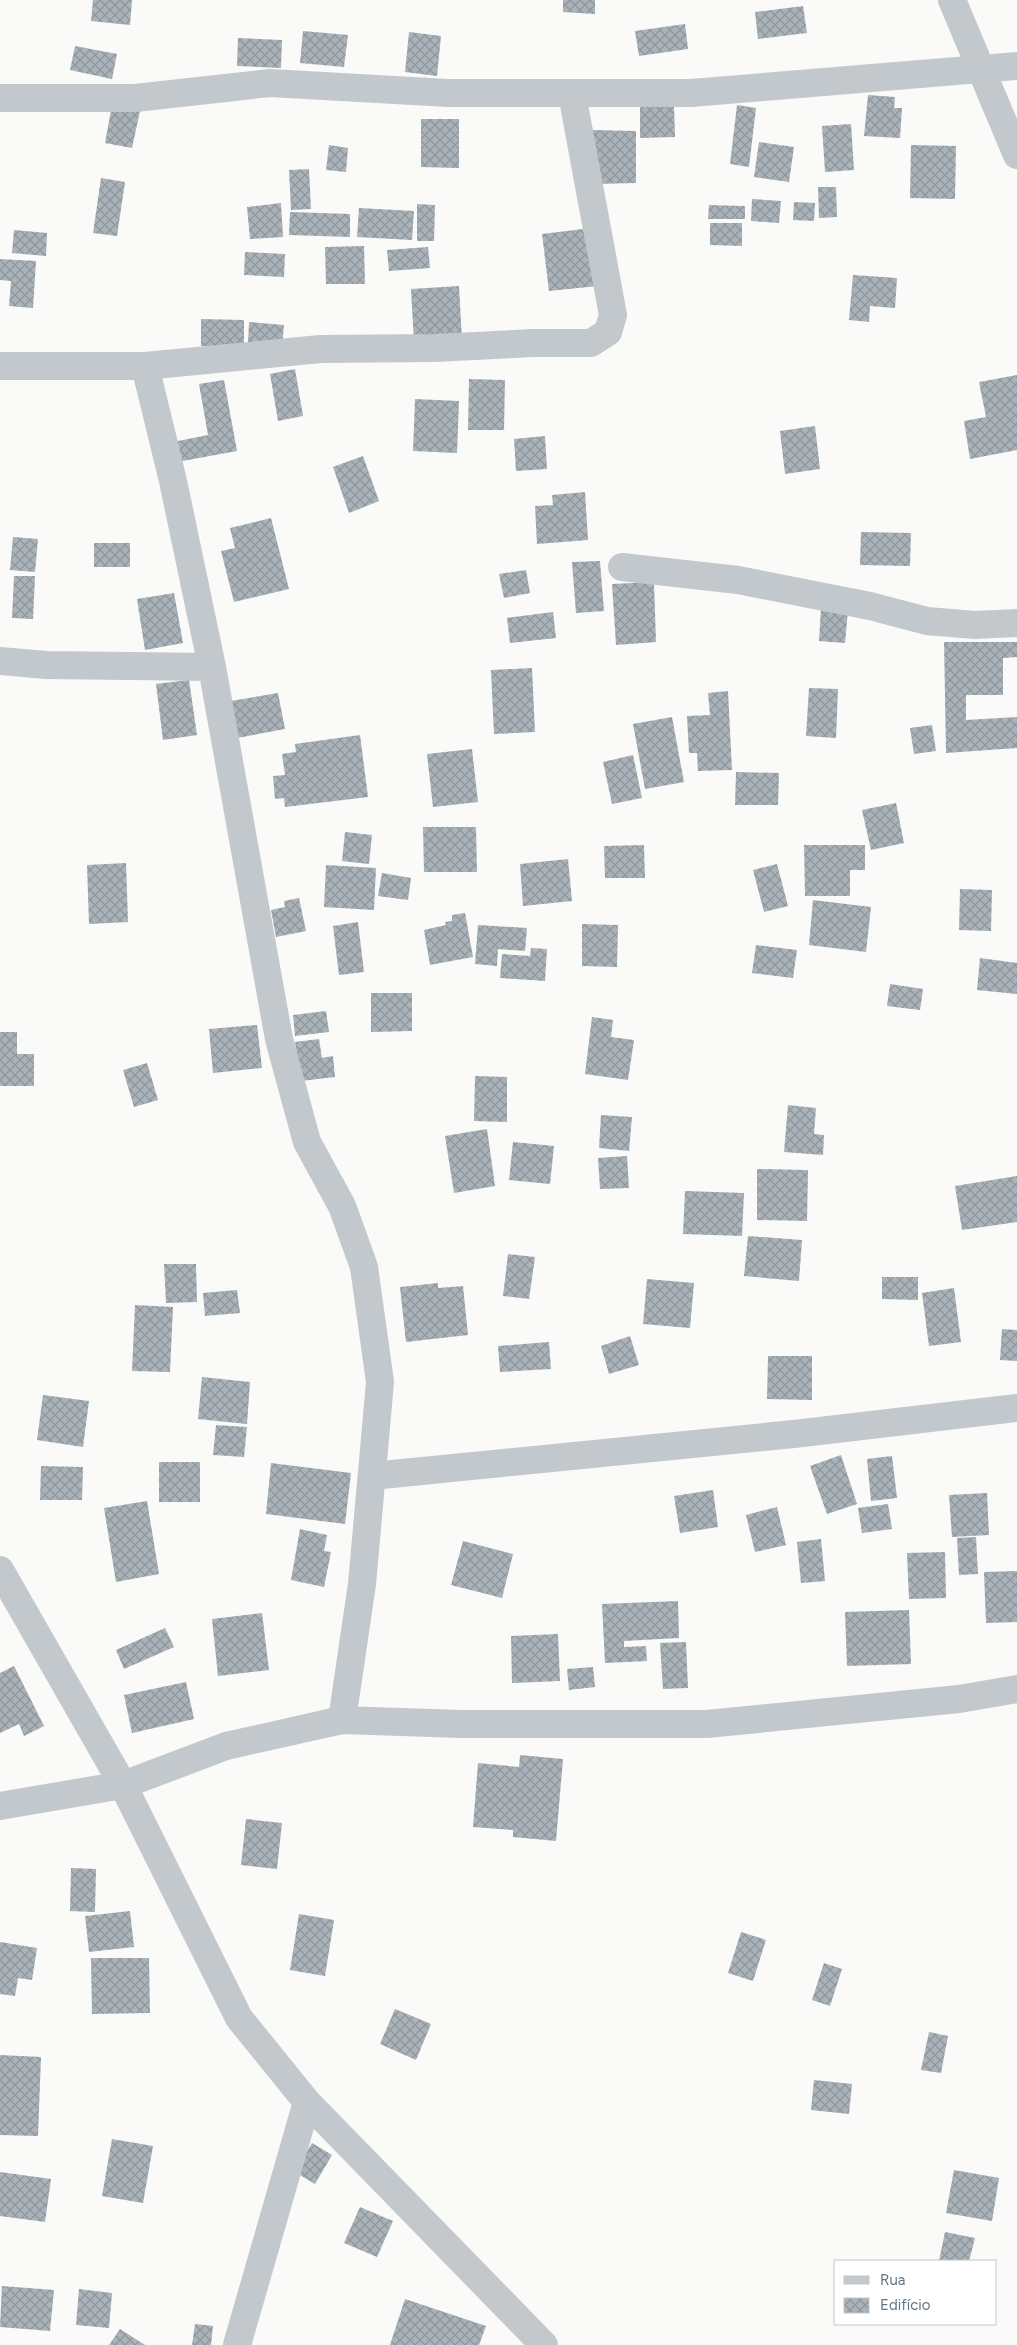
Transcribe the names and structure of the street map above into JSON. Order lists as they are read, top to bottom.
{
  "legend": ["Rua", "Edifício"]
}
